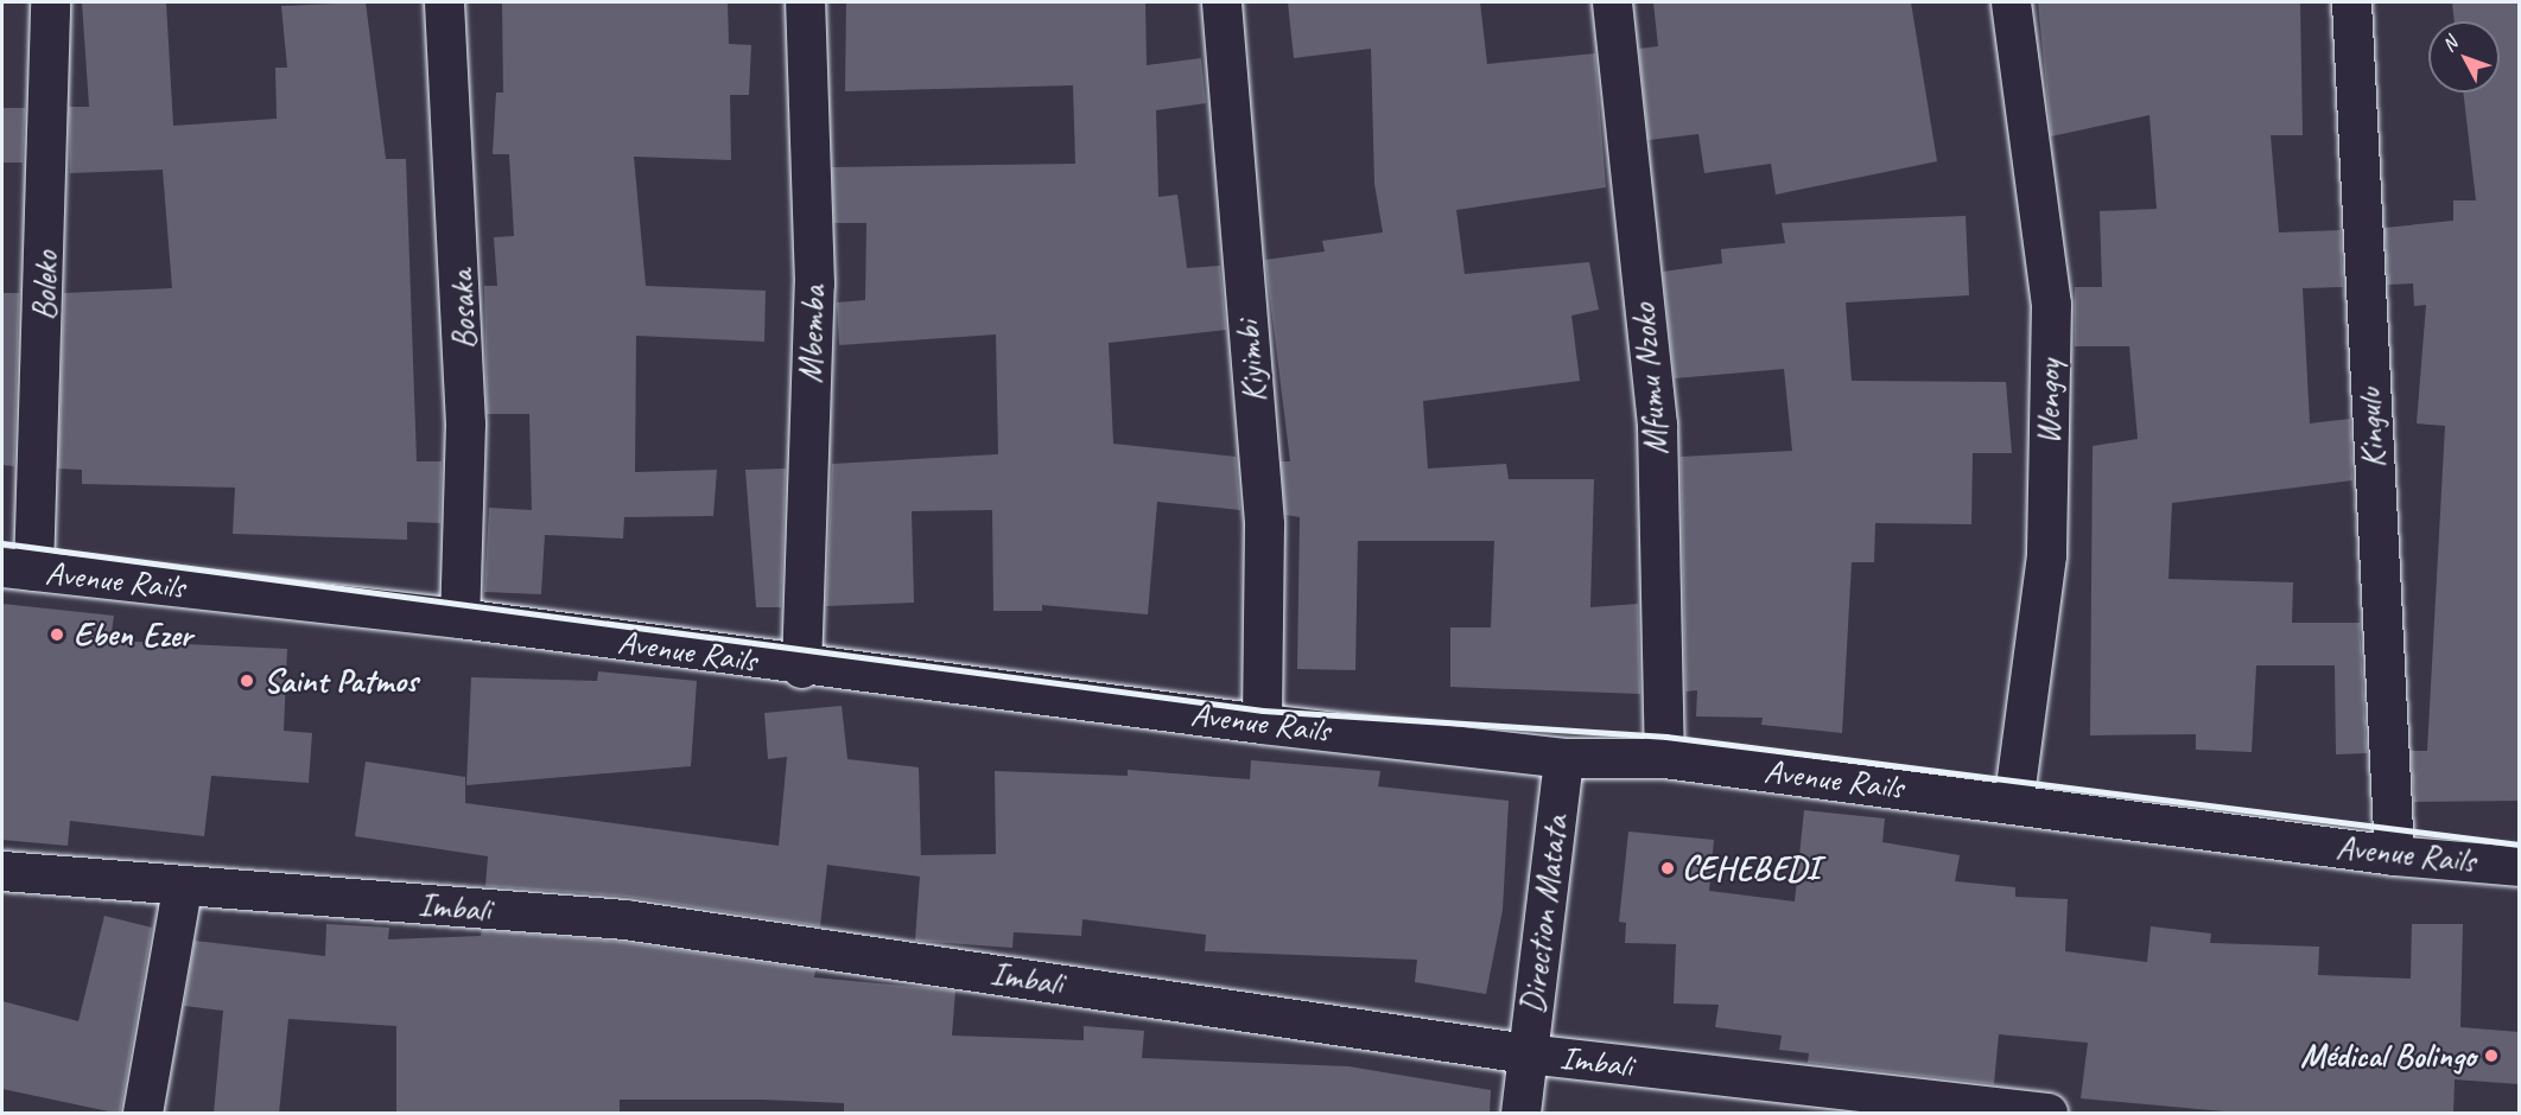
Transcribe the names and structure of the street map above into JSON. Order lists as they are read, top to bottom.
{
  "streets": {
    "street": [
      "Boleko",
      "Bosaka",
      "Mbemba",
      "Kiyimbi",
      "Mfumu Nzoko",
      "Wengoy",
      "Kingulu",
      "Avenue Rails",
      "Imbali",
      "Direction Matata"
    ]
  },
  "crossings": [
    ["Boleko", "Avenue Rails"],
    ["Bosaka", "Avenue Rails"],
    ["Mbemba", "Avenue Rails"],
    ["Kiyimbi", "Avenue Rails"],
    ["Mfumu Nzoko", "Avenue Rails"],
    ["Wengoy", "Avenue Rails"],
    ["Kingulu", "Avenue Rails"],
    ["Avenue Rails", "Direction Matata"],
    ["Imbali", "Direction Matata"]
  ],
  "places": [
    "Eben Ezer",
    "Saint Patmos",
    "CEHEBEDI",
    "Médical Bolingo"
  ],
  "north": "top left"
}
